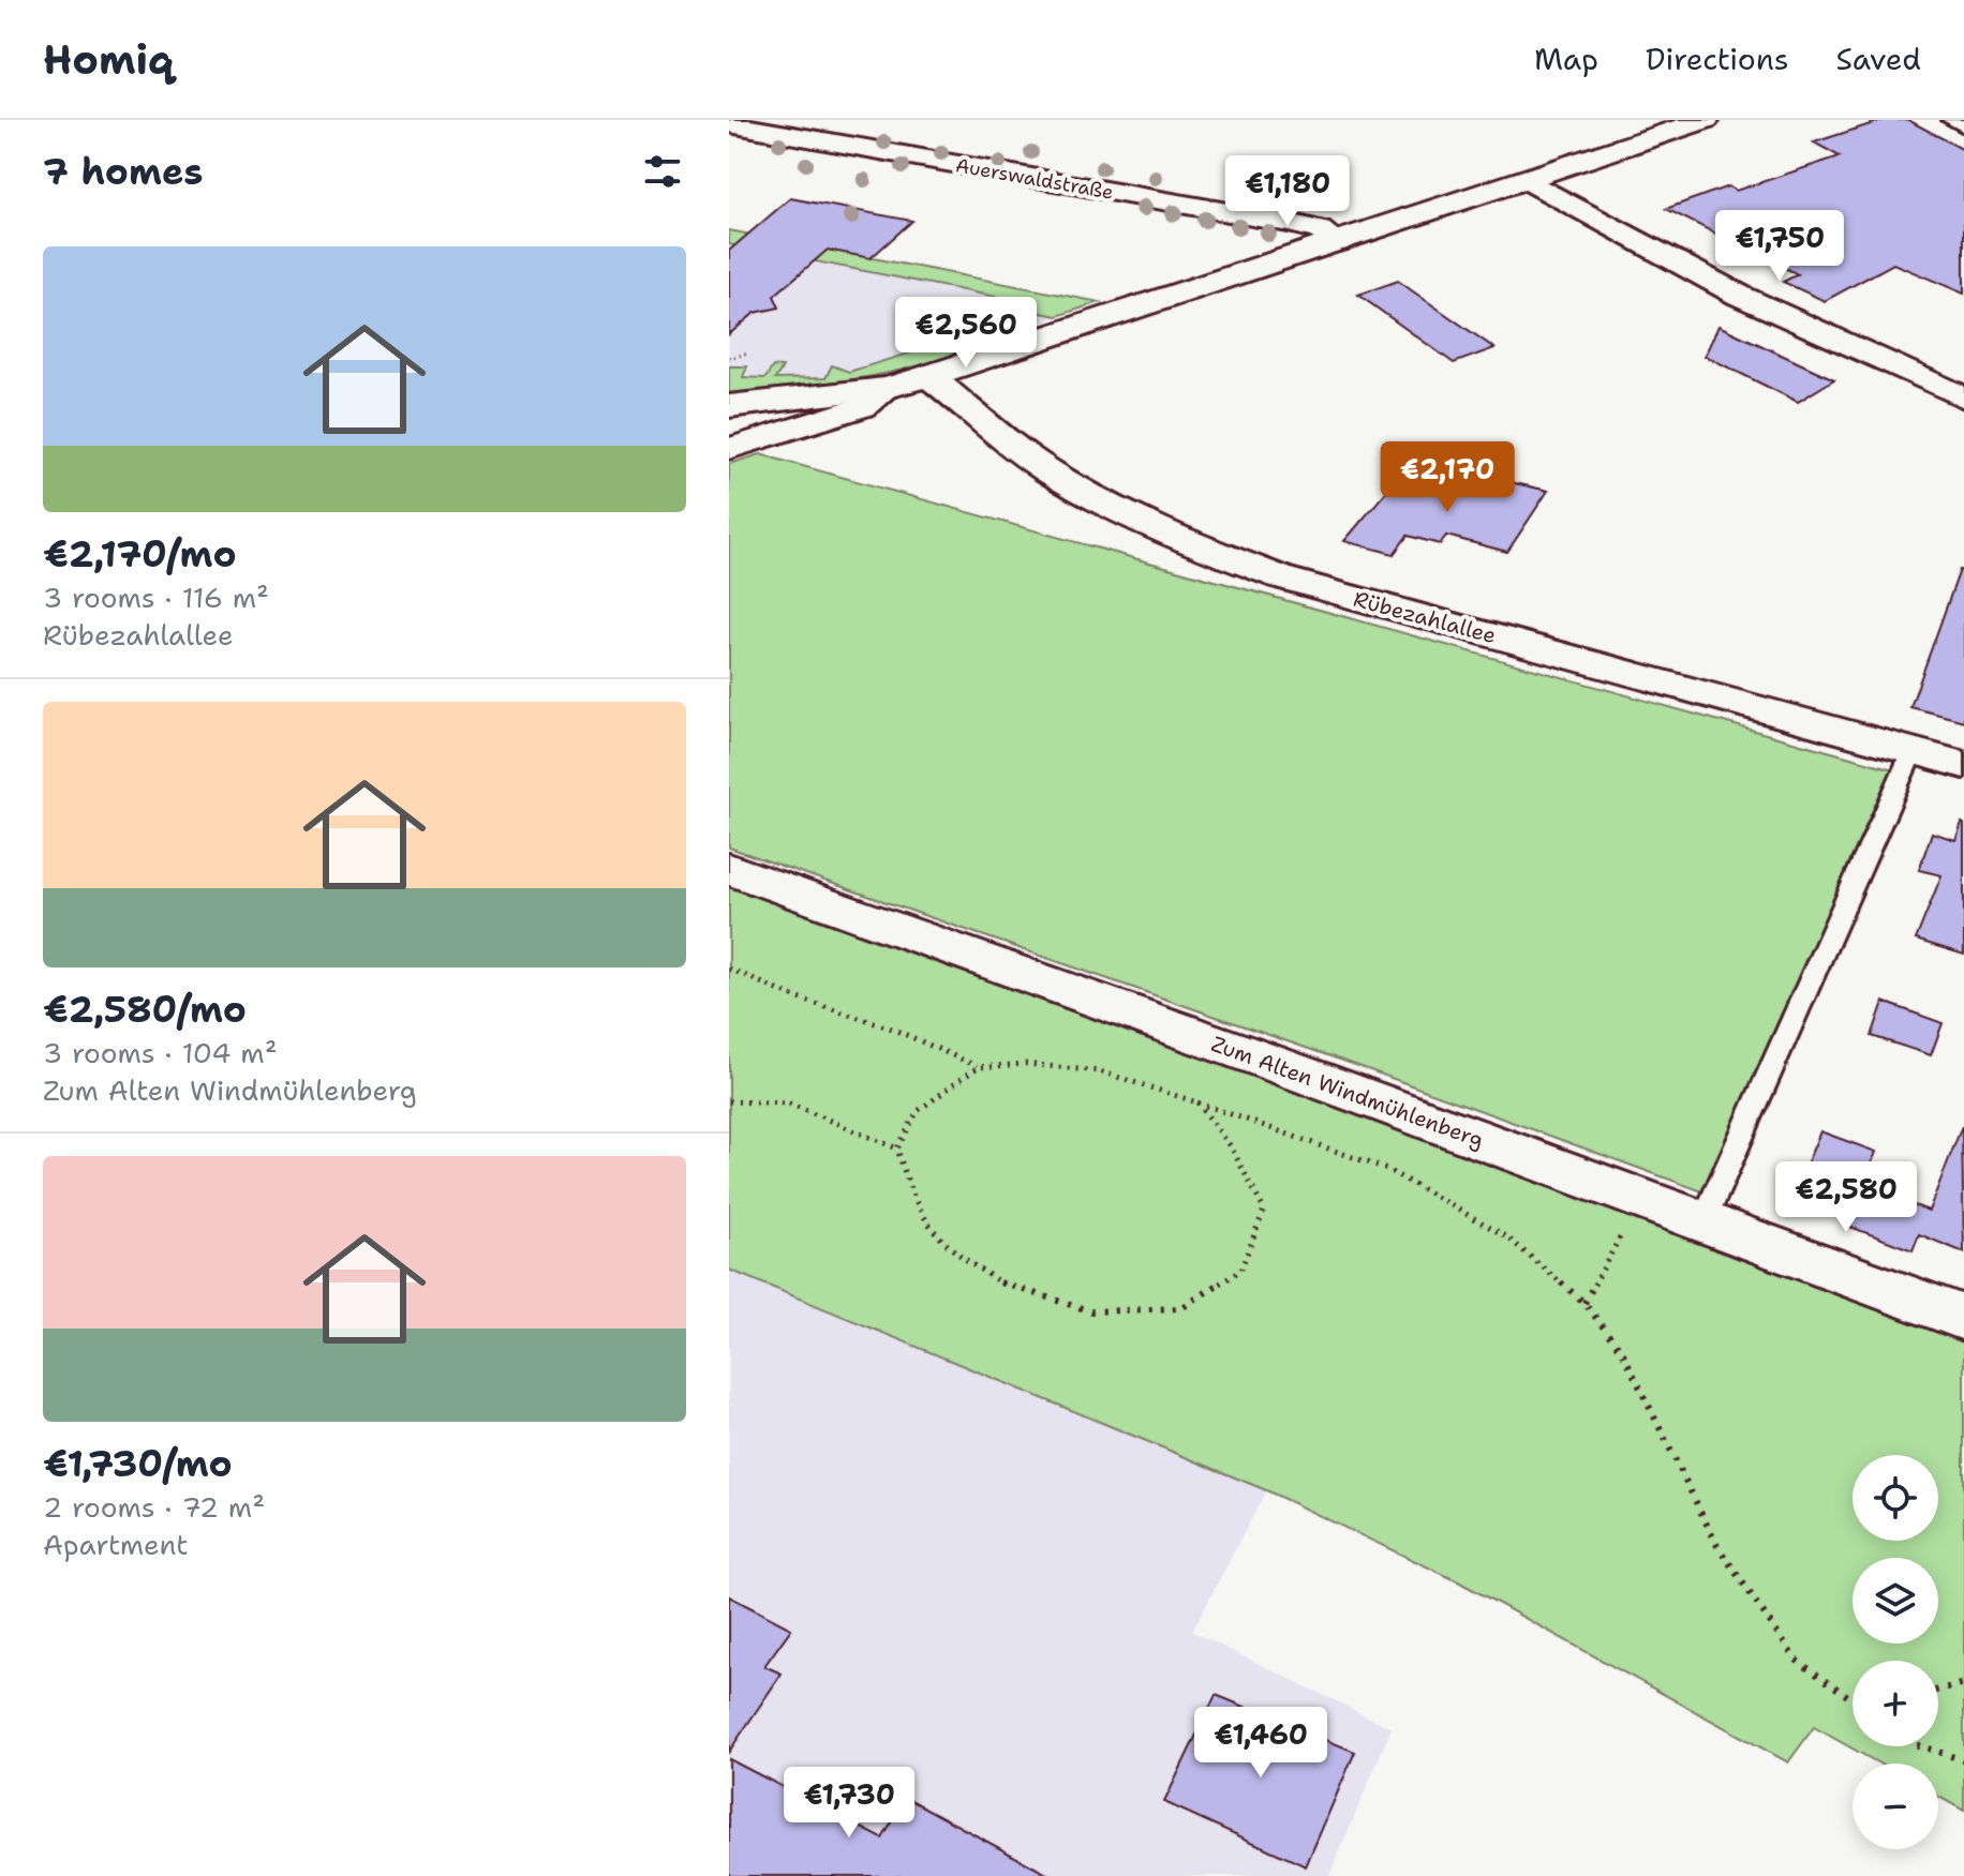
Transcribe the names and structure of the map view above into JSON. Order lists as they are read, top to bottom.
{
  "streets": {
    "street": ["Auerswaldstraße", "Rübezahlallee", "Zum Alten Windmühlenberg"]
  },
  "page": {
    "header": "Homiq",
    "nav": ["Map", "Directions", "Saved"],
    "heading": "7 homes",
    "price": [
      "€1,180",
      "€1,750",
      "€2,560",
      "€2,170",
      "€2,580",
      "€1,460",
      "€1,730"
    ],
    "list": [
      {
        "name": "€2,170/mo",
        "note": "3 rooms · 116 m² · Rübezahlallee"
      },
      {
        "name": "€2,580/mo",
        "note": "3 rooms · 104 m² · Zum Alten Windmühlenberg"
      },
      {
        "name": "€1,730/mo",
        "note": "2 rooms · 72 m² · Apartment"
      }
    ],
    "map_buttons": ["+", "−"]
  }
}
